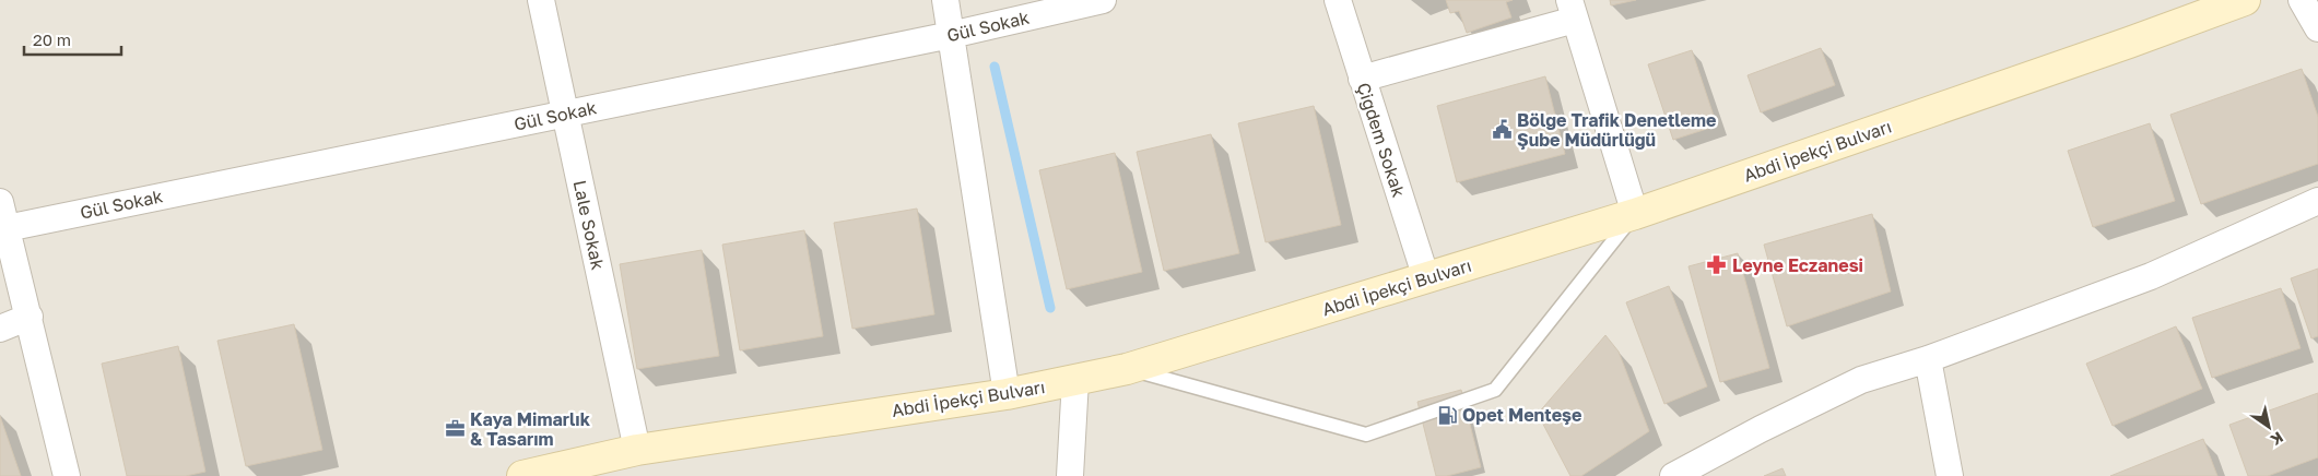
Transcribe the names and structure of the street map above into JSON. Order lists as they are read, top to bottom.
{
  "streets": {
    "main road": ["Abdi İpekçi Bulvarı"],
    "street": ["Gül Sokak", "Çiğdem Sokak", "Lale Sokak"]
  },
  "crossings": [
    ["Gül Sokak", "Lale Sokak"],
    ["Çiğdem Sokak", "Abdi İpekçi Bulvarı"],
    ["Abdi İpekçi Bulvarı", "Lale Sokak"]
  ],
  "places": {
    "public building": ["Bölge Trafik Denetleme Şube Müdürlüğü"],
    "pharmacy": ["Leyne Eczanesi"],
    "fuel station": ["Opet Menteşe"],
    "office": ["Kaya Mimarlık & Tasarım"]
  },
  "scale_bar": "20 m",
  "north": "bottom right"
}
